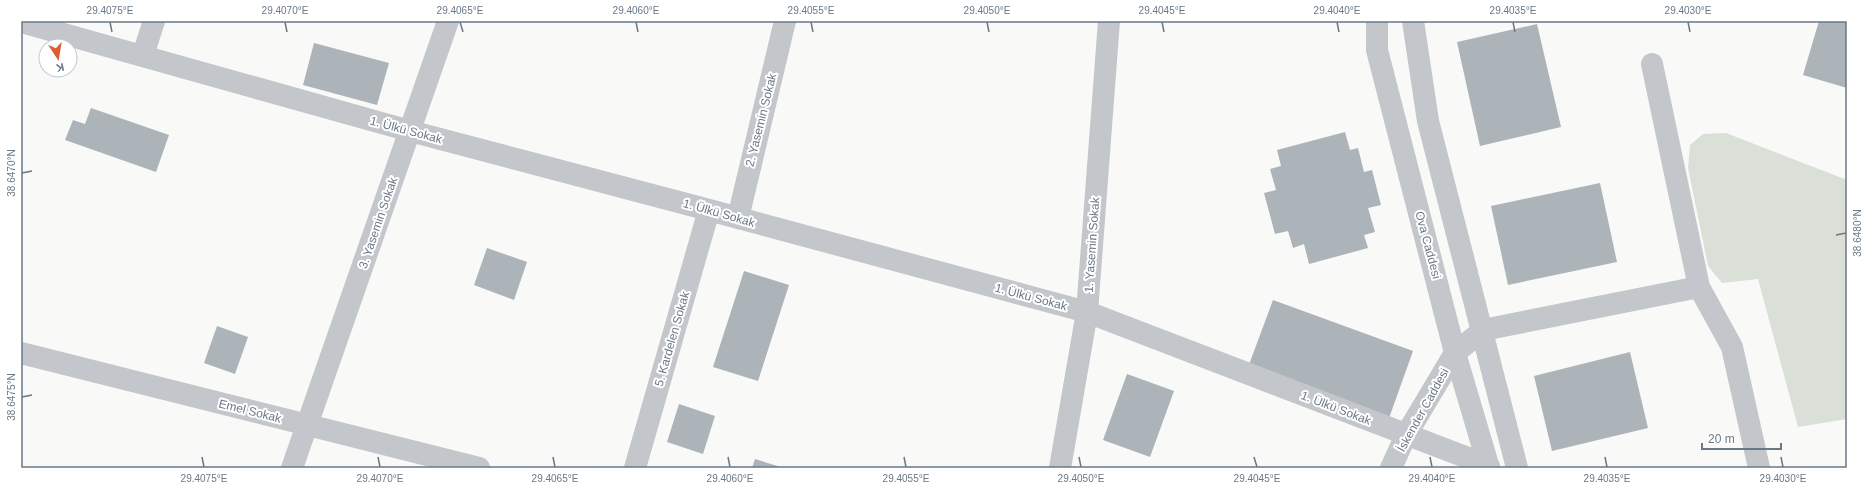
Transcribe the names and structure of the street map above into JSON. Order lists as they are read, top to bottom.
{
  "streets": {
    "street": [
      "2. Yasemin Sokak",
      "1. Ülkü Sokak",
      "3. Yasemin Sokak",
      "1. Yasemin Sokak",
      "Ova Caddesi",
      "5. Kardelen Sokak",
      "İskender Caddesi",
      "Emel Sokak"
    ]
  },
  "crossings": [
    ["2. Yasemin Sokak", "1. Ülkü Sokak"],
    ["1. Ülkü Sokak", "3. Yasemin Sokak"],
    ["1. Ülkü Sokak", "1. Yasemin Sokak"],
    ["1. Ülkü Sokak", "Ova Caddesi"],
    ["1. Ülkü Sokak", "5. Kardelen Sokak"],
    ["1. Ülkü Sokak", "İskender Caddesi"],
    ["3. Yasemin Sokak", "Emel Sokak"],
    ["Ova Caddesi", "İskender Caddesi"]
  ],
  "scale_bar": "20 m",
  "north": "bottom",
  "coordinates": [
    "29.4075°E",
    "29.4070°E",
    "29.4065°E",
    "29.4060°E",
    "29.4055°E",
    "29.4050°E",
    "29.4045°E",
    "29.4040°E",
    "29.4035°E",
    "29.4030°E",
    "38.6470°N",
    "38.6480°N",
    "38.6475°N"
  ]
}
